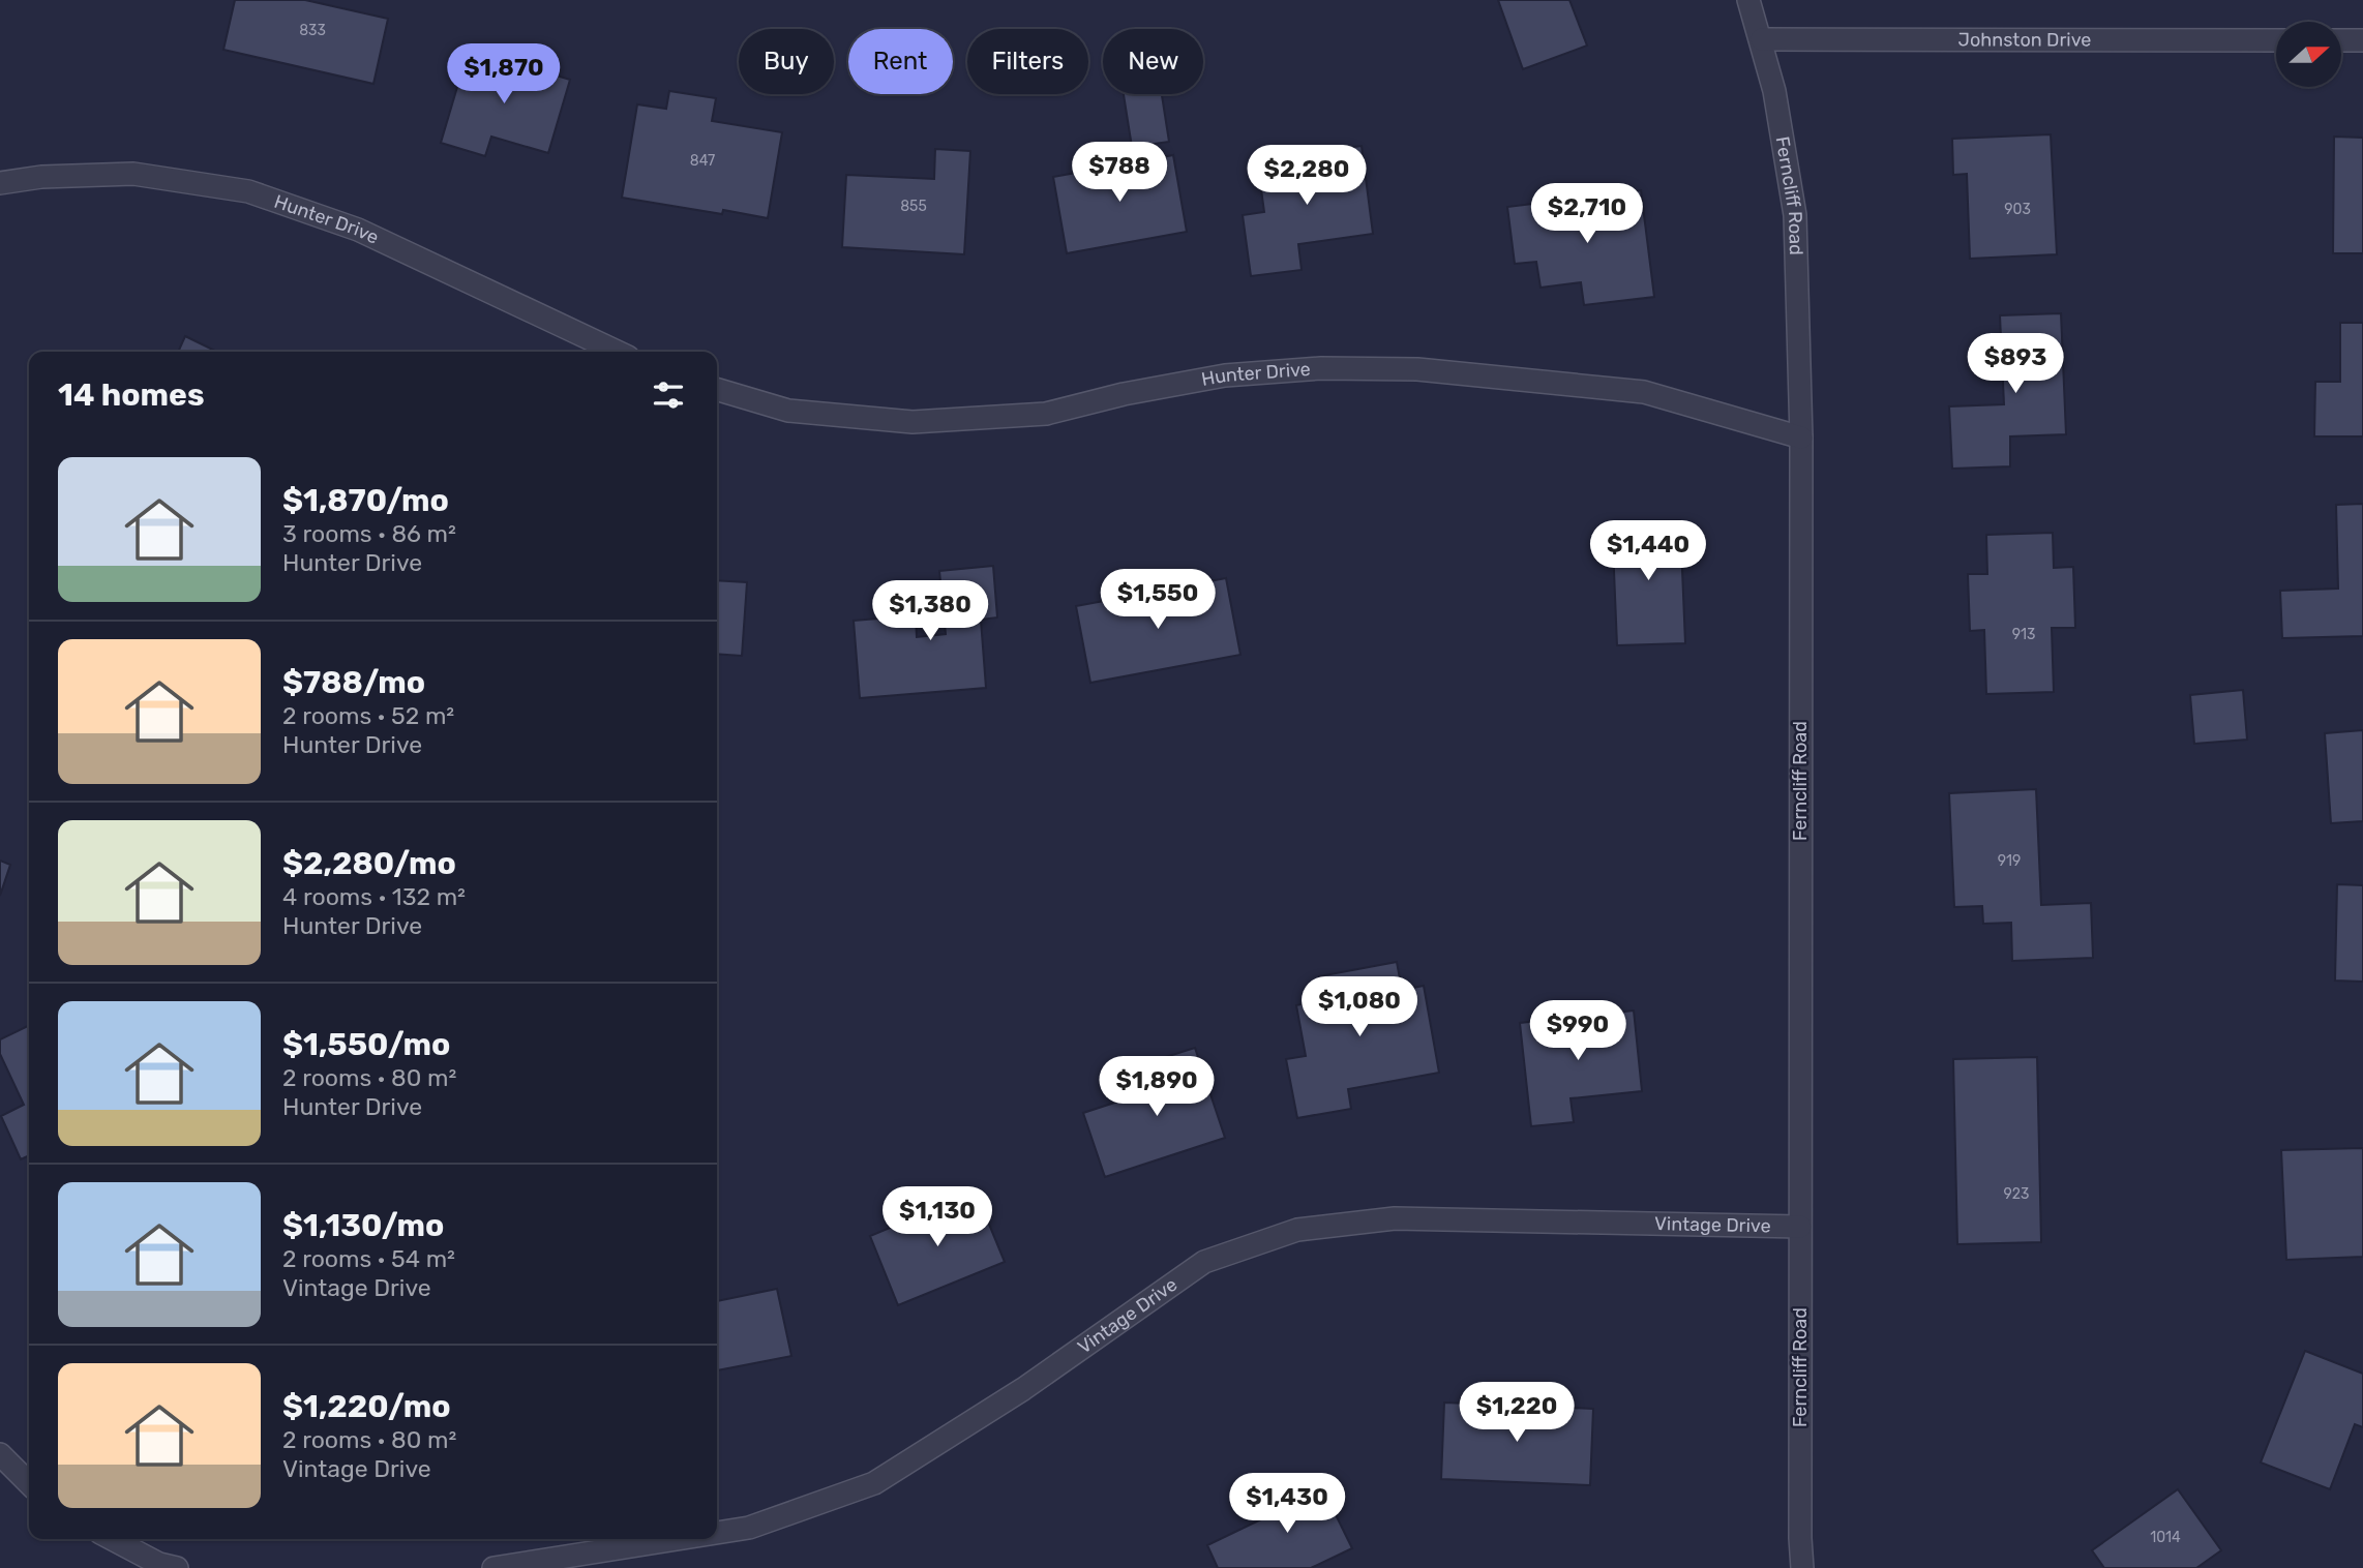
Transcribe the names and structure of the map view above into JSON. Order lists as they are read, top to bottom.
{
  "streets": {
    "street": [
      "Johnston Drive",
      "Ferncliff Road",
      "Hunter Drive",
      "Vintage Drive"
    ]
  },
  "crossings": [
    ["Johnston Drive", "Ferncliff Road"],
    ["Ferncliff Road", "Hunter Drive"],
    ["Ferncliff Road", "Vintage Drive"]
  ],
  "house_numbers": [
    "833",
    "847",
    "855",
    "903",
    "913",
    "919",
    "923",
    "1014"
  ],
  "north": "right",
  "page": {
    "chip": [
      "Buy",
      "Rent",
      "Filters",
      "New"
    ],
    "price": [
      "$1,870",
      "$788",
      "$2,280",
      "$2,710",
      "$893",
      "$1,440",
      "$1,550",
      "$1,380",
      "$1,080",
      "$990",
      "$1,890",
      "$1,130",
      "$1,220",
      "$1,430"
    ],
    "heading": "14 homes",
    "list": [
      {
        "name": "$1,870/mo",
        "note": "3 rooms · 86 m² · Hunter Drive"
      },
      {
        "name": "$788/mo",
        "note": "2 rooms · 52 m² · Hunter Drive"
      },
      {
        "name": "$2,280/mo",
        "note": "4 rooms · 132 m² · Hunter Drive"
      },
      {
        "name": "$1,550/mo",
        "note": "2 rooms · 80 m² · Hunter Drive"
      },
      {
        "name": "$1,130/mo",
        "note": "2 rooms · 54 m² · Vintage Drive"
      },
      {
        "name": "$1,220/mo",
        "note": "2 rooms · 80 m² · Vintage Drive"
      }
    ]
  }
}
